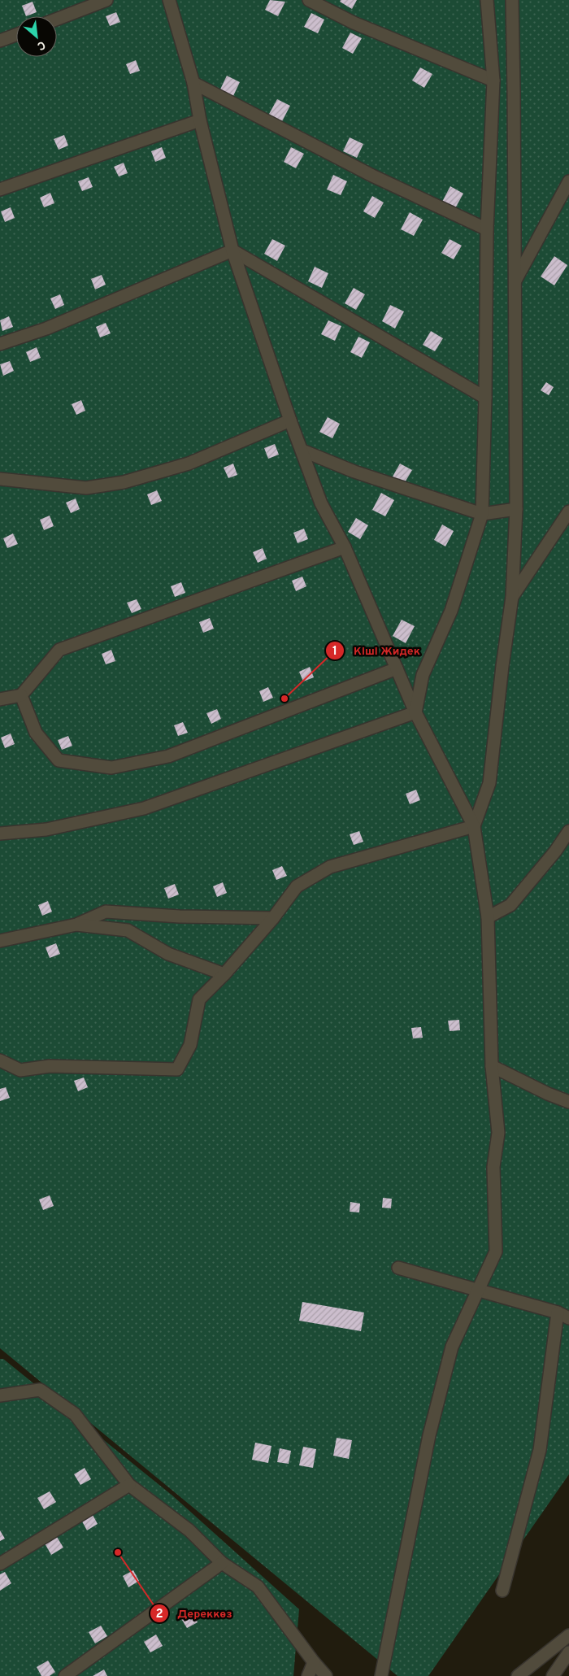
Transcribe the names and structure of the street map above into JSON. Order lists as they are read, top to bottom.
{
  "places": ["Кіші Жидек", "Дереккөз"],
  "north": "bottom right"
}
